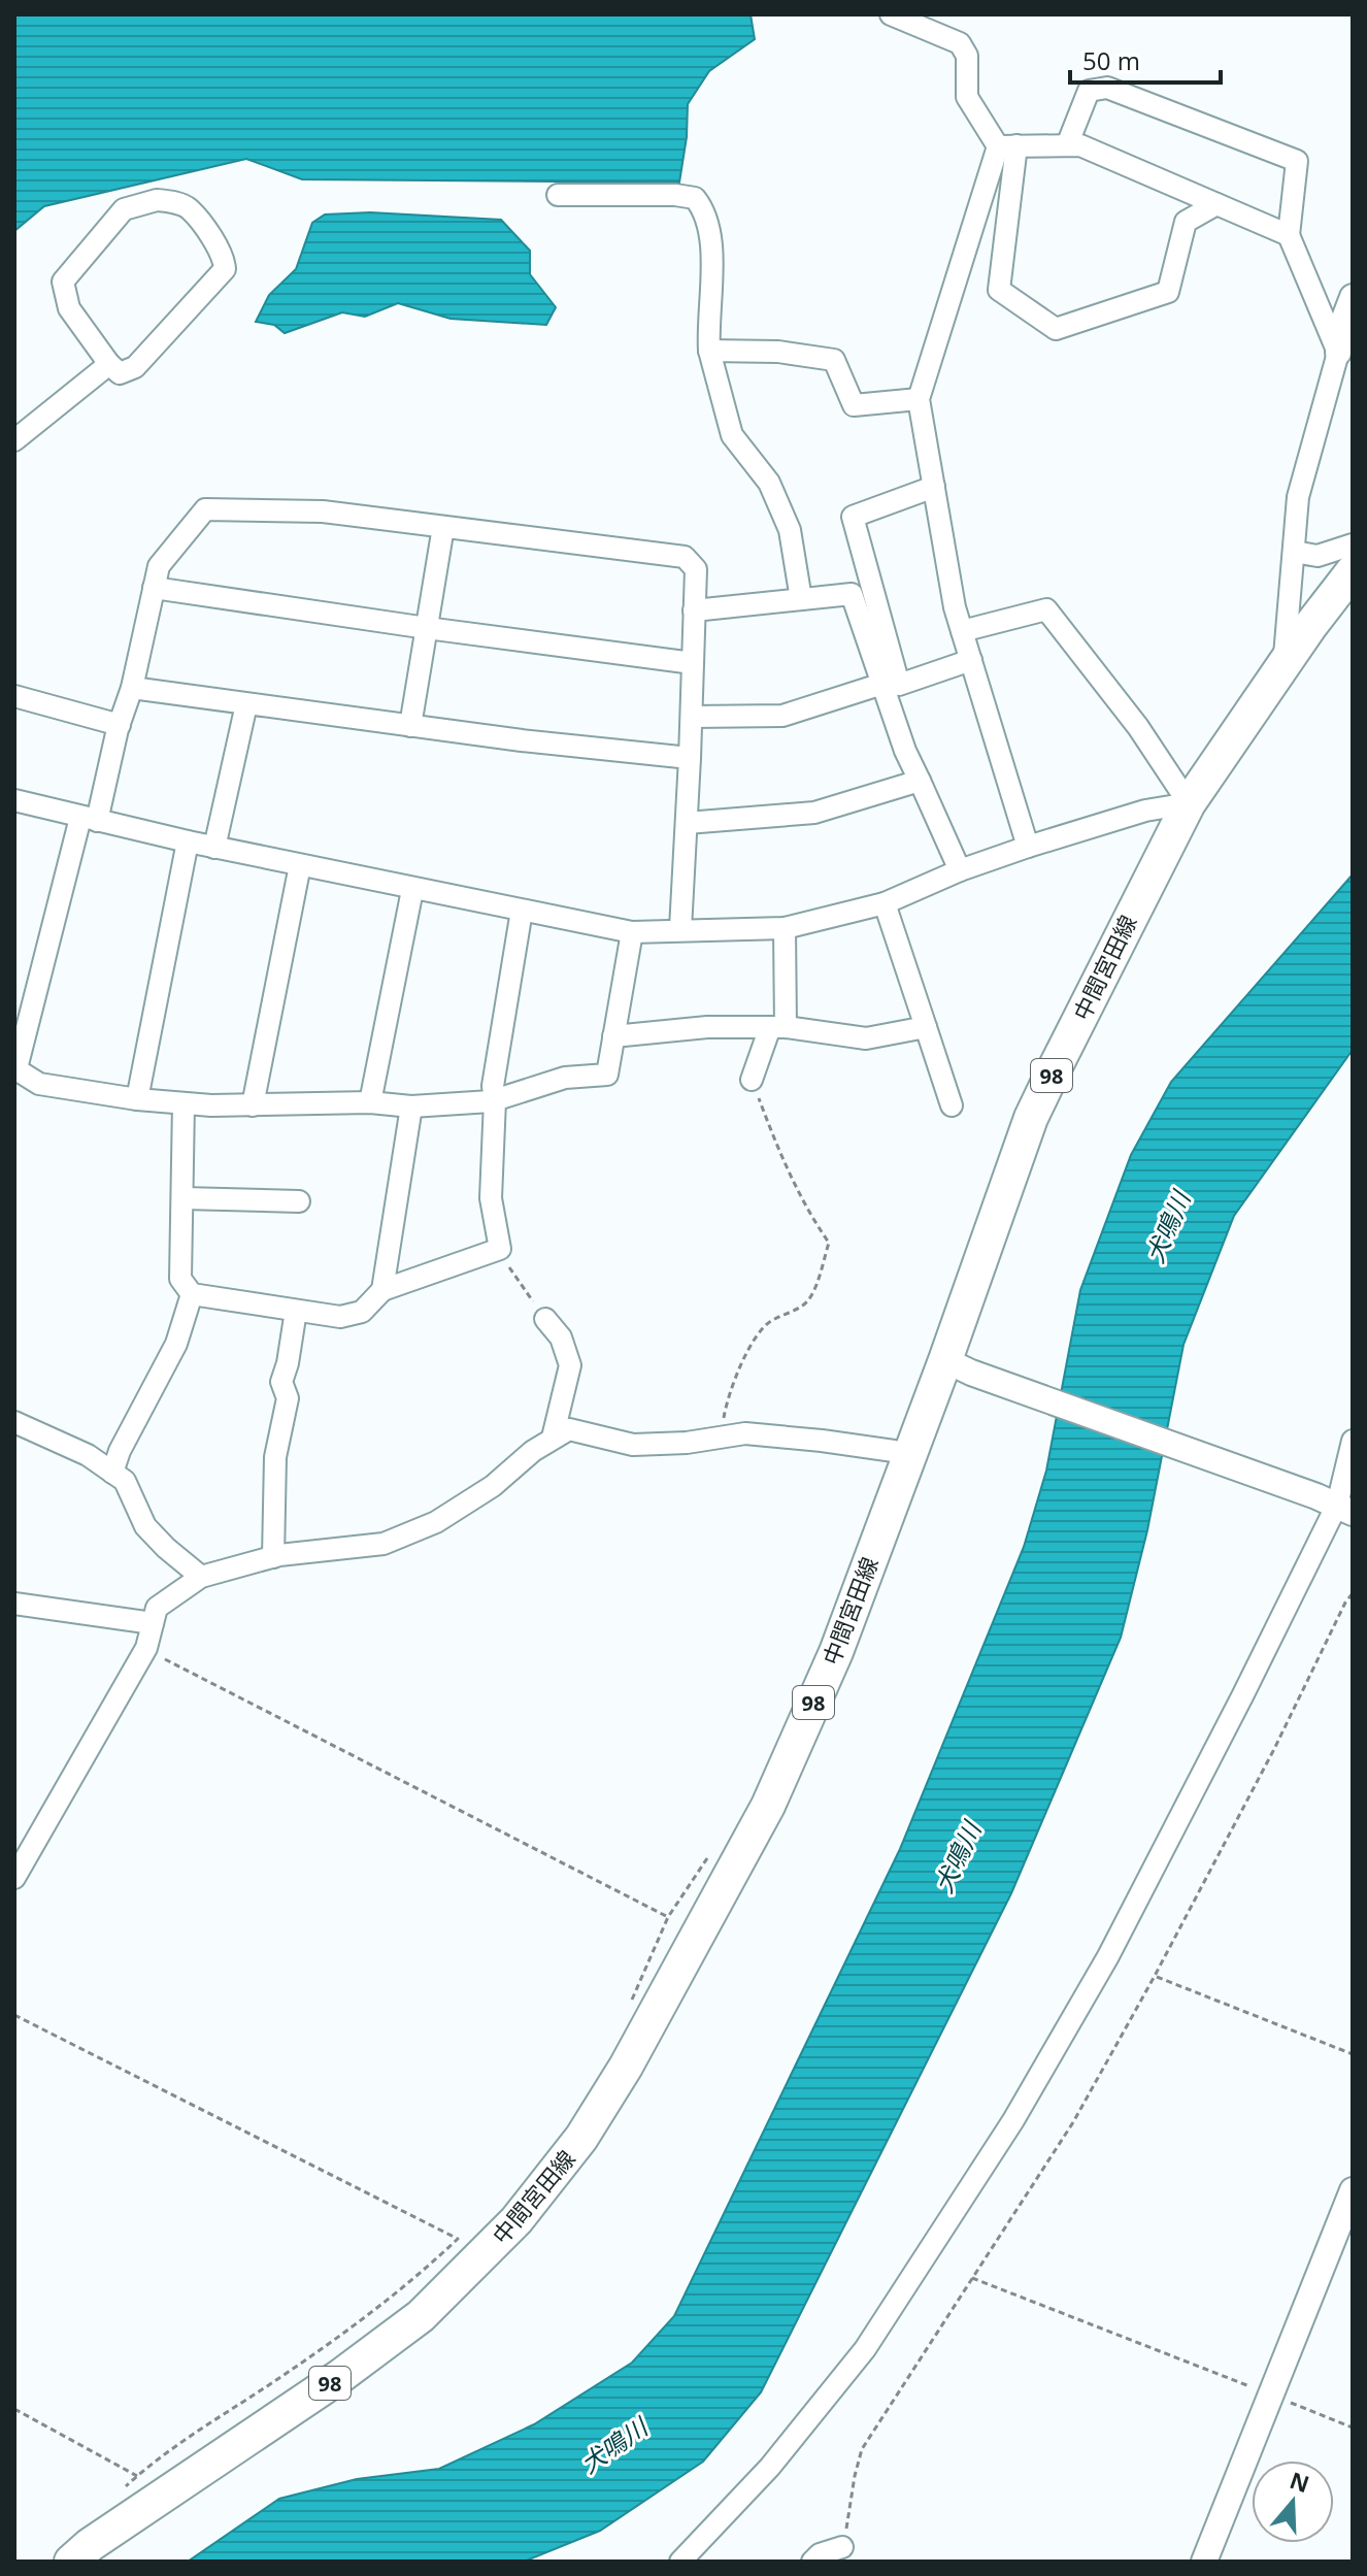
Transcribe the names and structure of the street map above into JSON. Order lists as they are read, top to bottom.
{
  "streets": {
    "main road": ["中間宮田線", "98"]
  },
  "water": ["犬鳴川"],
  "scale_bar": "50 m",
  "north": "top"
}
